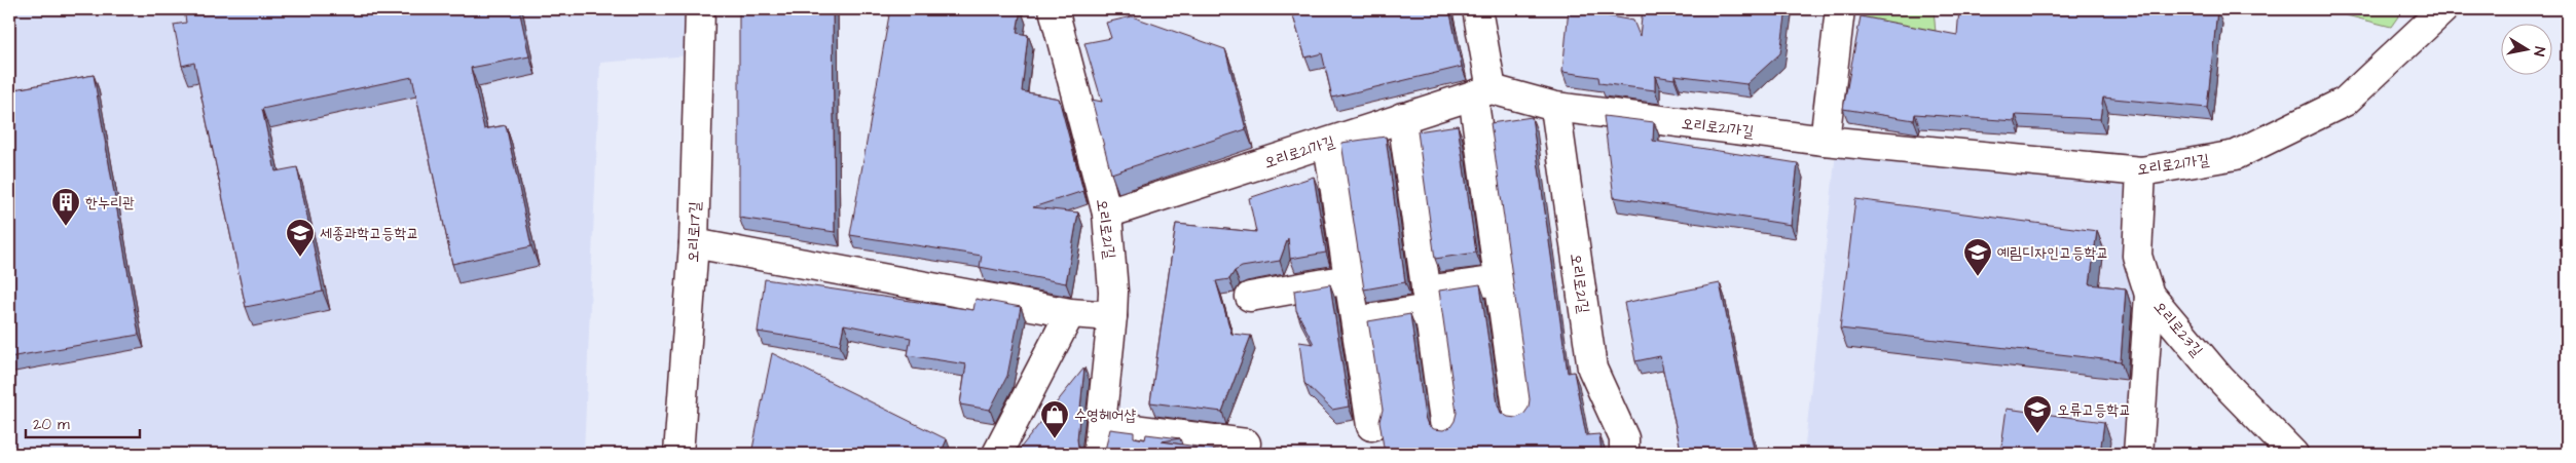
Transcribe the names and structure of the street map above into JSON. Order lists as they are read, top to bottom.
{
  "streets": {
    "street": [
      "오리로21가길",
      "오리로21길",
      "오리로17길",
      "오리로23길"
    ]
  },
  "crossings": [
    ["오리로21가길", "오리로21길"],
    ["오리로21가길", "오리로23길"]
  ],
  "places": {
    "building": ["한누리관"],
    "school or university": ["세종과학고등학교", "예림디자인고등학교", "오류고등학교"],
    "shop": ["수영헤어샵"]
  },
  "scale_bar": "20 m",
  "north": "right"
}
